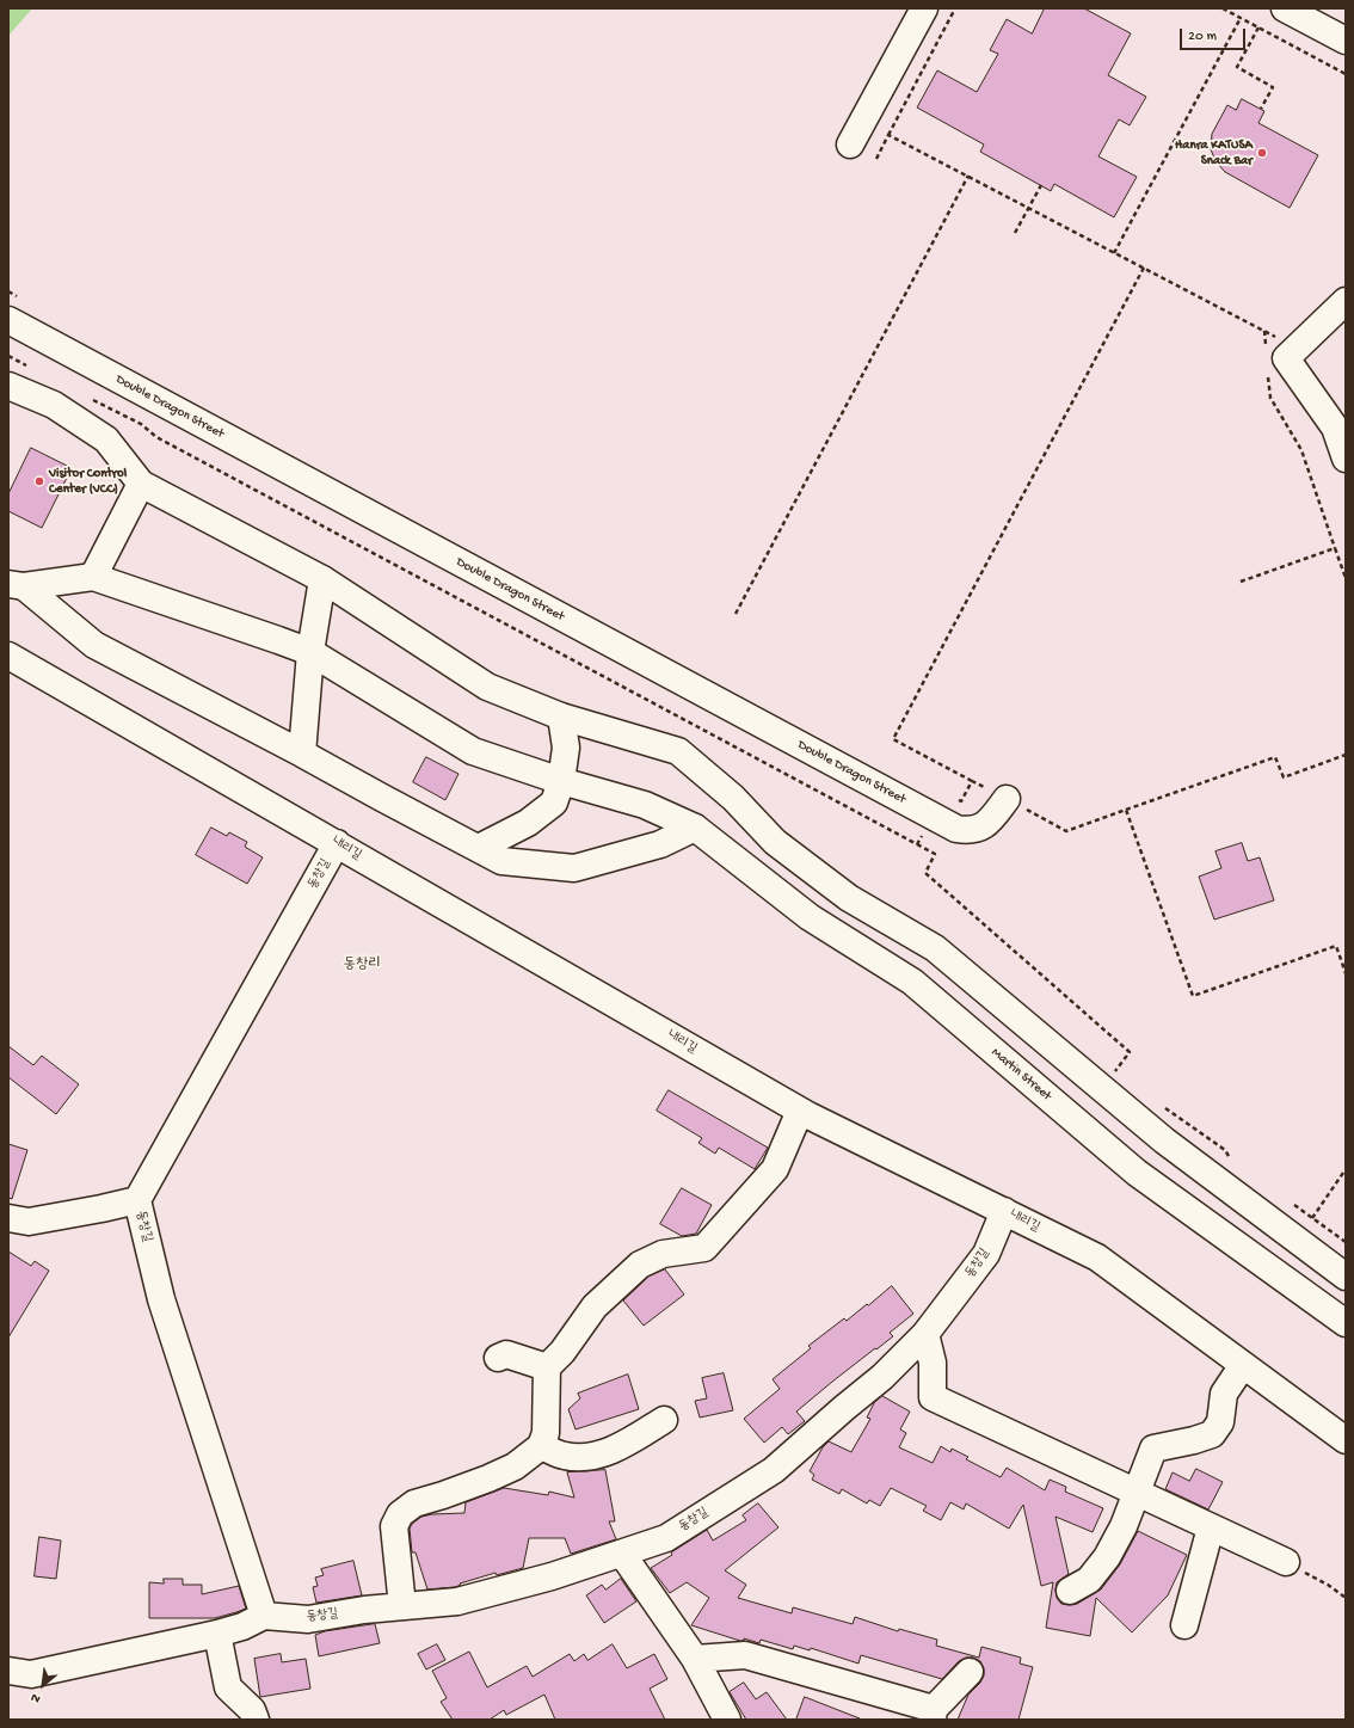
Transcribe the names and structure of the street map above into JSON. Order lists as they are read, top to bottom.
{
  "streets": {
    "street": [
      "Double Dragon Street",
      "내리길",
      "동창길",
      "Martin Street"
    ]
  },
  "crossings": [
    ["내리길", "동창길"]
  ],
  "districts": ["동창리"],
  "places": ["Hanra KATUSA Snack Bar", "Visitor Control Center (VCC)"],
  "scale_bar": "20 m",
  "north": "bottom left"
}
